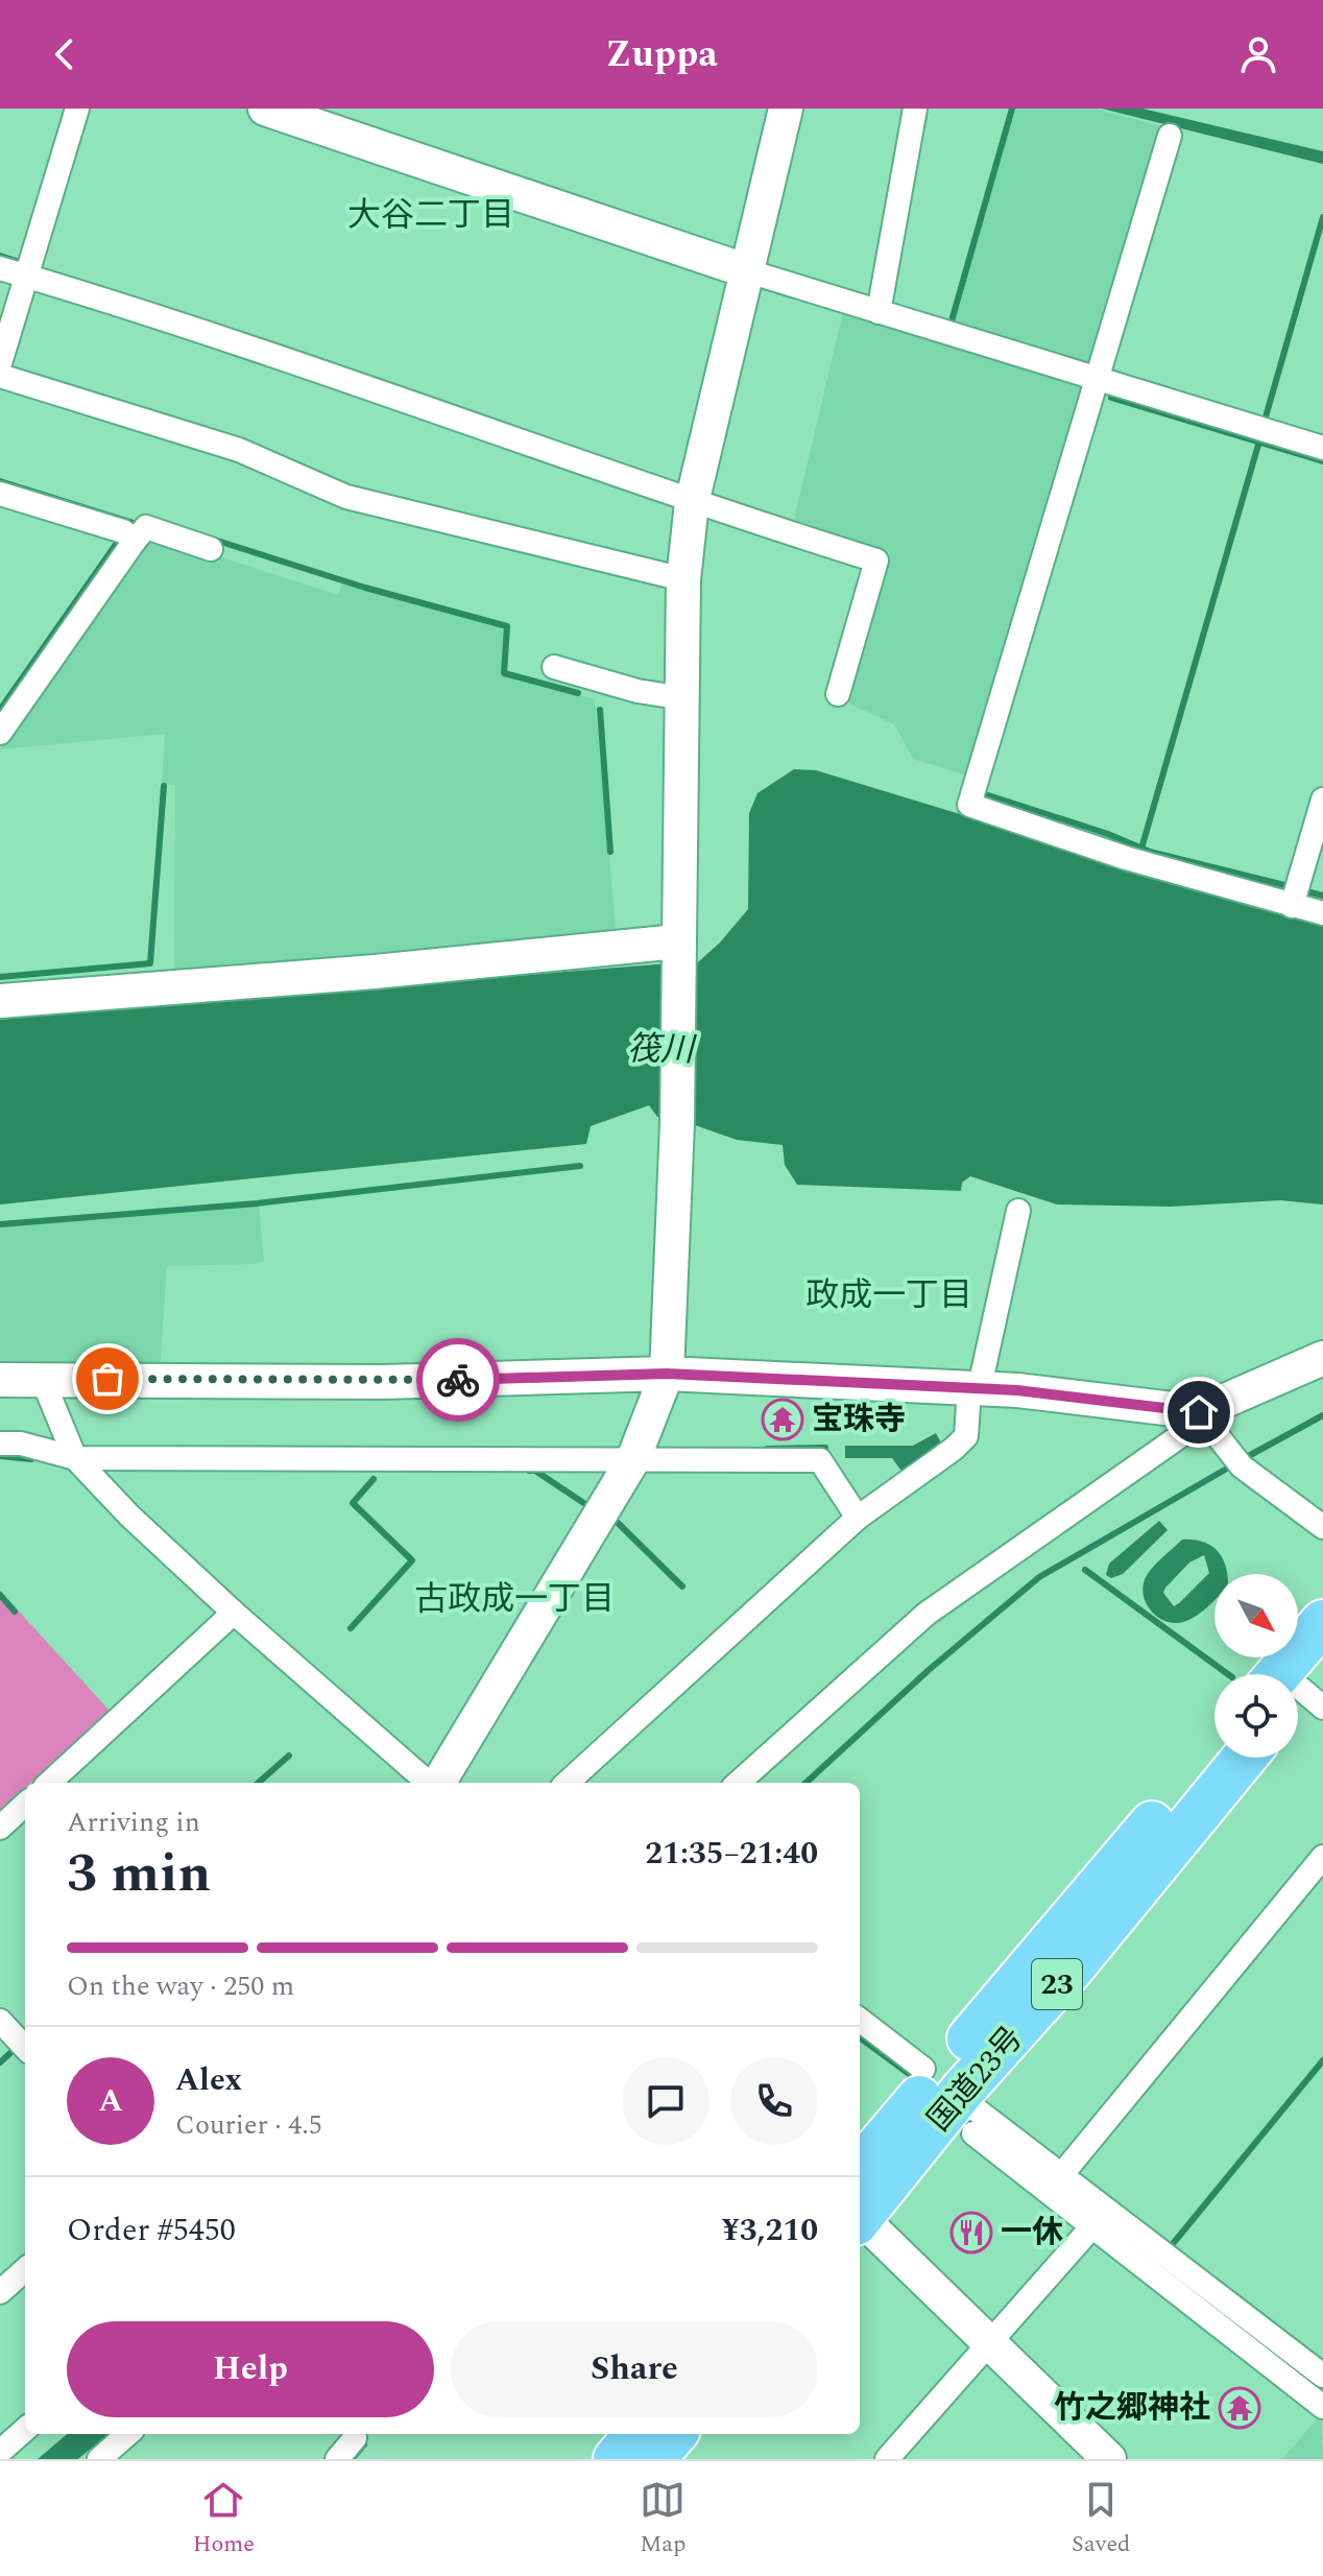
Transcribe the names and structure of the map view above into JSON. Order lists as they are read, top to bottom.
{
  "streets": {
    "highway": ["23", "国道23号"]
  },
  "districts": ["大谷二丁目", "政成一丁目", "古政成一丁目"],
  "water": ["筏川"],
  "places": {
    "temple": ["宝珠寺", "竹之郷神社"],
    "restaurant": ["一休"]
  },
  "north": "bottom right",
  "page": {
    "header": "Zuppa",
    "heading": ["3 min", "Arriving in", "21:35–21:40"],
    "panel": [
      "Alex",
      "Courier · 4.5",
      "Order #5450",
      "¥3,210"
    ],
    "bar": "On the way · 250 m",
    "round": "A",
    "buttons": ["Help", "Share"],
    "tabs": ["Home", "Map", "Saved"]
  }
}
